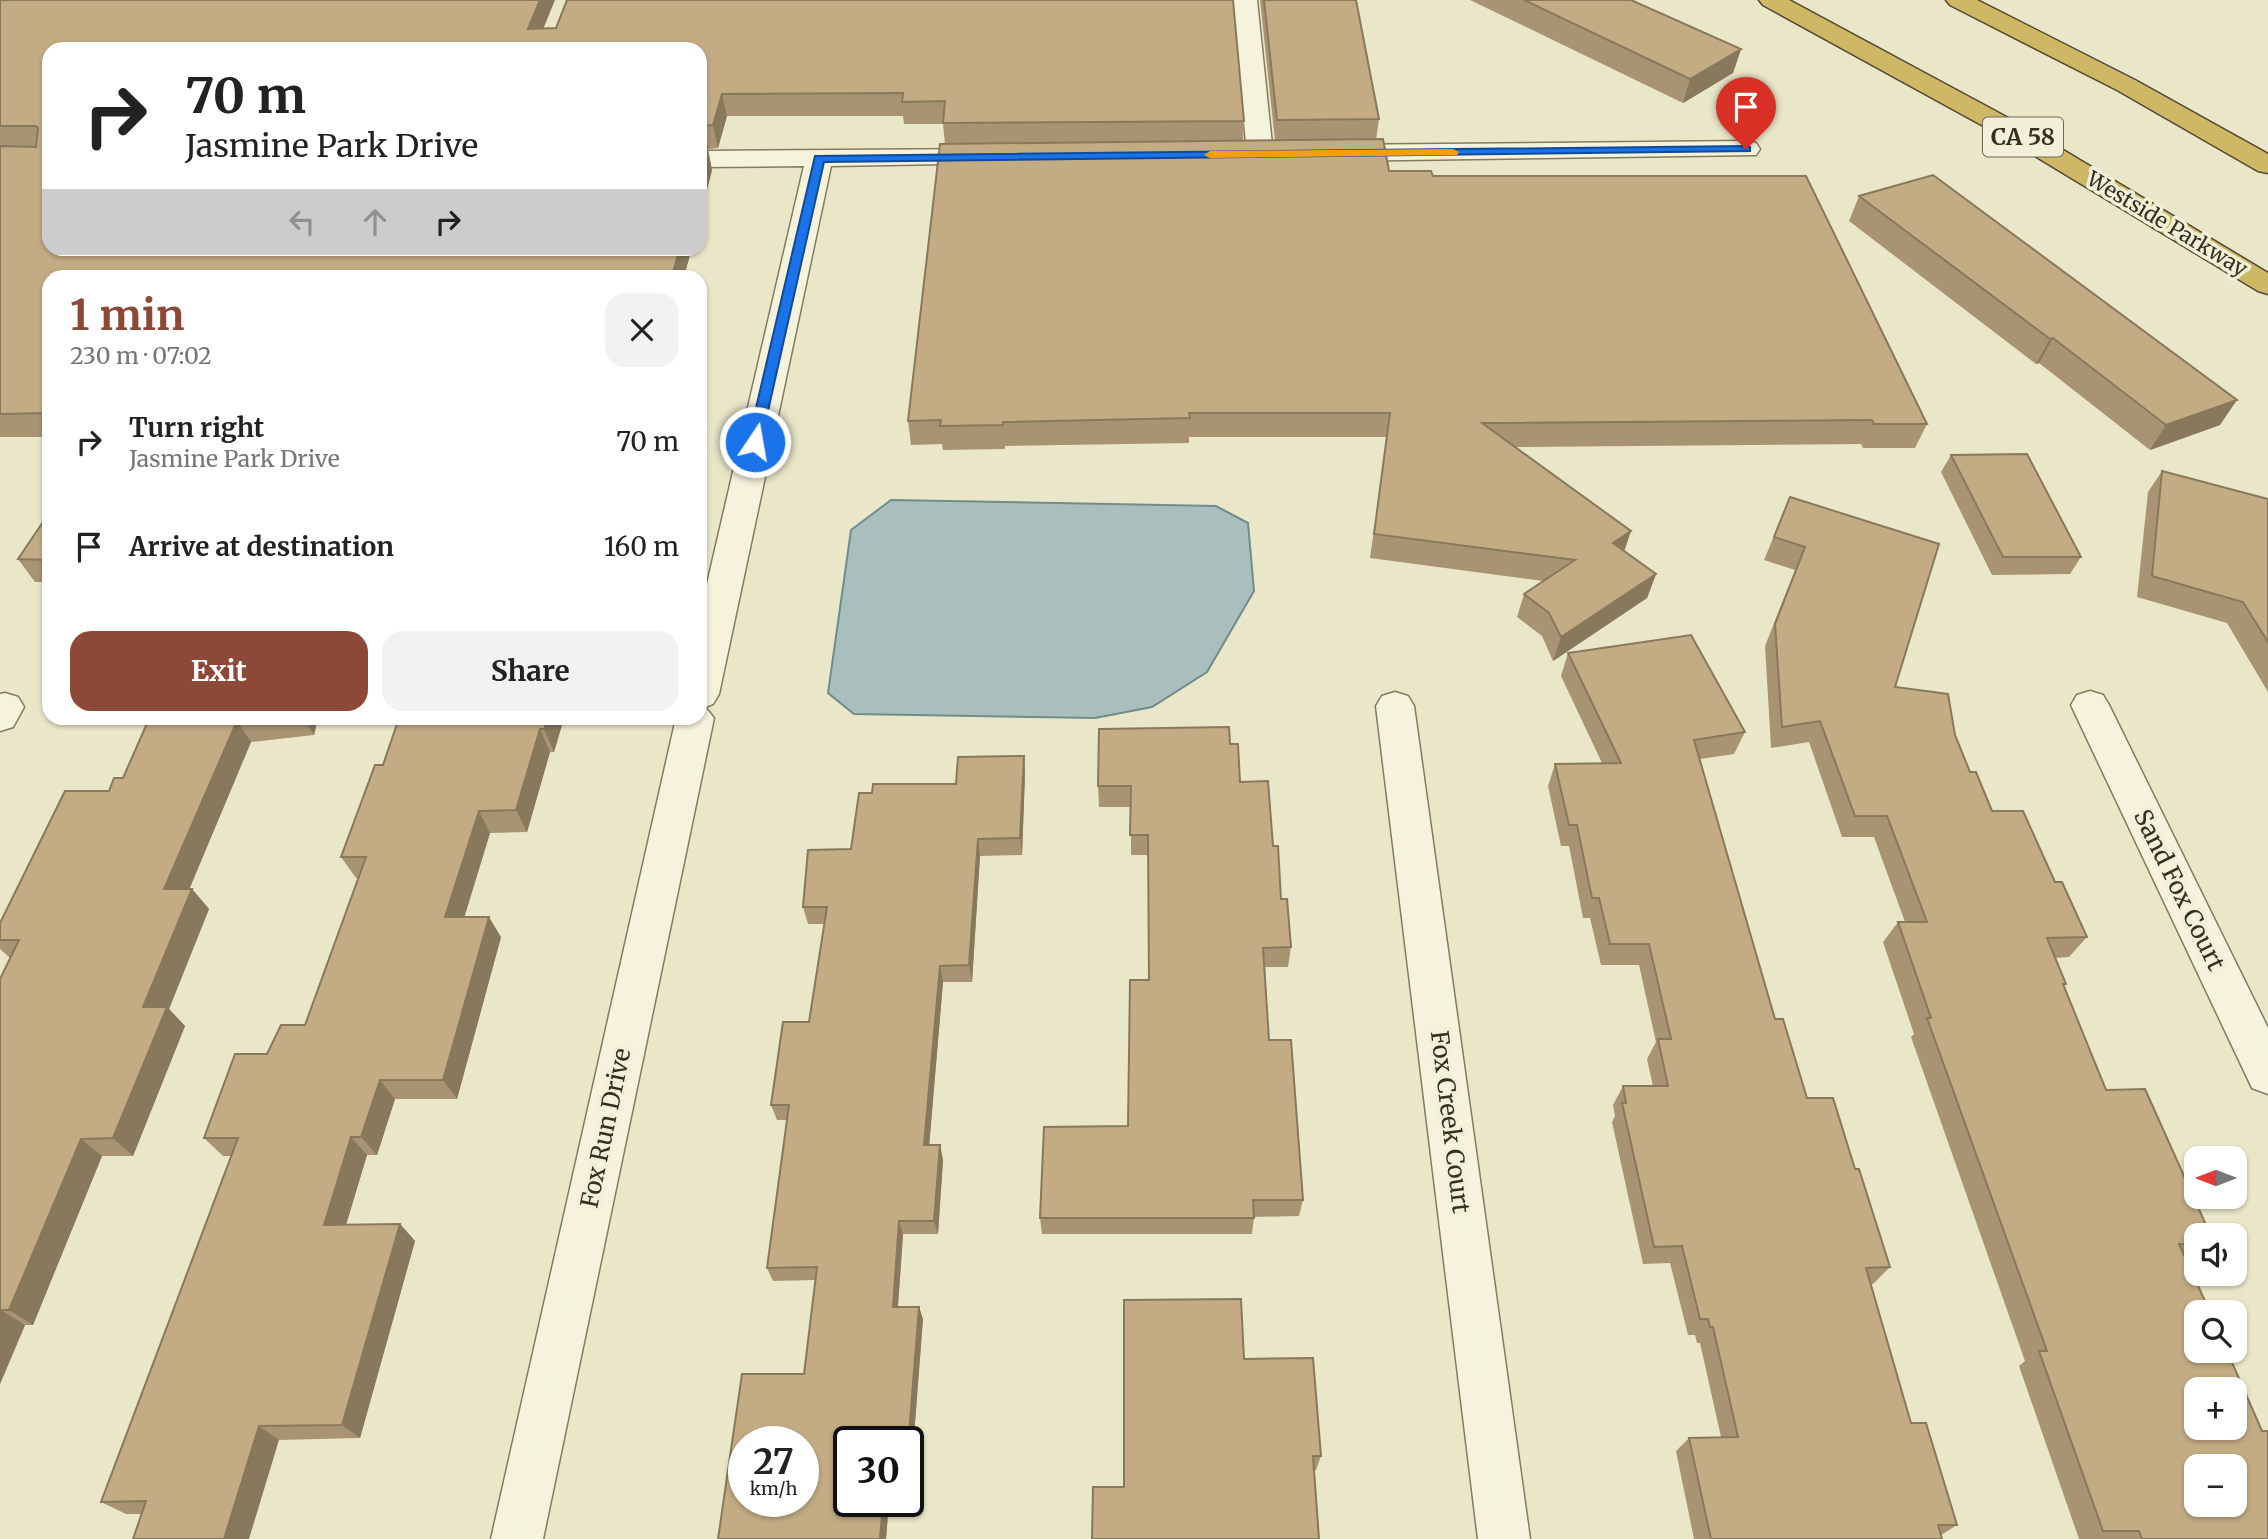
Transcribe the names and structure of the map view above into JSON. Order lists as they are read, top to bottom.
{
  "streets": {
    "highway": ["CA 58", "Westside Parkway"],
    "street": ["Sand Fox Court", "Fox Creek Court", "Fox Run Drive"]
  },
  "north": "left",
  "page": {
    "turn": ["70 m", "Jasmine Park Drive"],
    "heading": ["1 min", "230 m · 07:02"],
    "list": [
      {
        "name": "Turn right",
        "note": "Jasmine Park Drive",
        "value": "70 m"
      },
      {
        "name": "Arrive at destination",
        "value": "160 m"
      }
    ],
    "buttons": ["Exit", "Share"],
    "map_buttons": ["+", "−"],
    "speed": "27 km/h",
    "limit": "30"
  }
}
